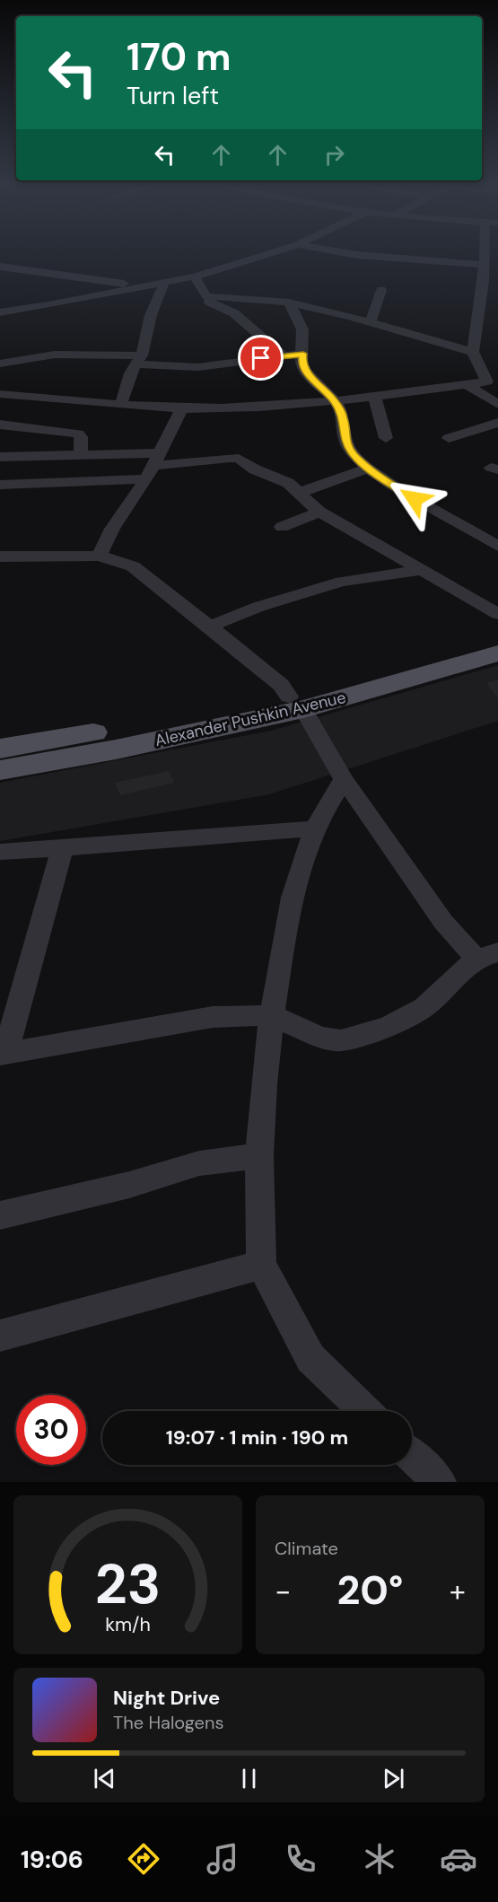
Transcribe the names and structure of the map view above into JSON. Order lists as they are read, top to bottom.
{
  "streets": {
    "main road": ["Alexander Pushkin Avenue"]
  },
  "page": {
    "turn": ["170 m", "Turn left"],
    "limit": "30",
    "trip": "19:07 · 1 min · 190 m",
    "tile": "Climate",
    "heat": ["−", "20°", "+"],
    "song": ["Night Drive", "The Halogens"],
    "tabs": "19:06",
    "gauge": ["23", "km/h"]
  }
}
